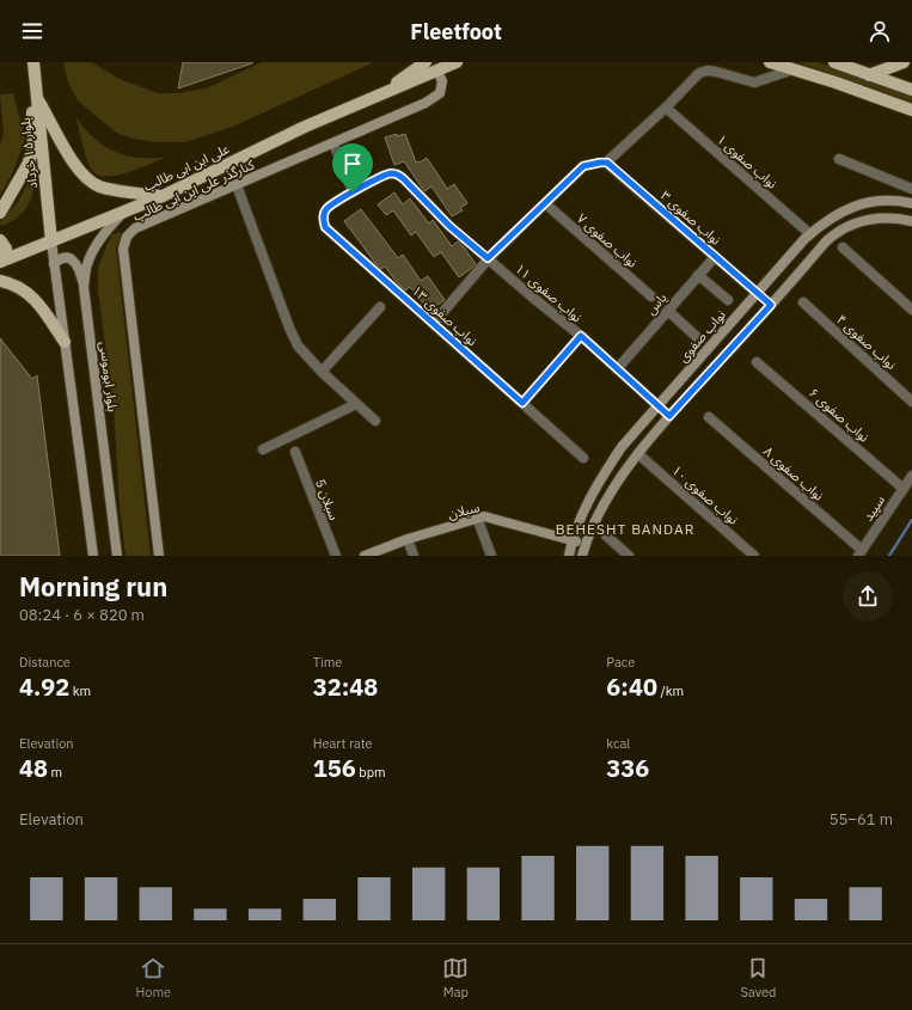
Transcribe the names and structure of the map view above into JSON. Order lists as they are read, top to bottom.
{
  "streets": {
    "main road": ["بلوار ۱۵ خرداد", "علی ابن ابی طالب"],
    "street": [
      "نواب صفوی ۱",
      "کنارگذر علی ابن ابی طالب",
      "نواب صفوی ۳",
      "نواب صفوی ۷",
      "نواب صفوی ۱۱",
      "یاس",
      "نواب صفوی ۱۳",
      "نواب صفوی",
      "نواب صفوی ۴",
      "بلوار ابوموسی",
      "نواب صفوی ۶",
      "نواب صفوی ۸",
      "نواب صفوی ۱۰",
      "سبلان 5",
      "سپید",
      "سبلان"
    ]
  },
  "crossings": [
    ["بلوار ۱۵ خرداد", "علی ابن ابی طالب"],
    ["نواب صفوی ۱", "نواب صفوی"],
    ["علی ابن ابی طالب", "بلوار ابوموسی"],
    ["نواب صفوی ۳", "یاس"],
    ["نواب صفوی ۳", "نواب صفوی"],
    ["نواب صفوی ۱۱", "یاس"],
    ["نواب صفوی ۱۱", "نواب صفوی ۱۳"],
    ["نواب صفوی ۱۱", "نواب صفوی"],
    ["نواب صفوی", "سبلان"],
    ["نواب صفوی ۶", "سپید"],
    ["نواب صفوی ۸", "سپید"]
  ],
  "districts": ["BEHESHT BANDAR"],
  "page": {
    "header": "Fleetfoot",
    "heading": ["Morning run", "08:24 · 6 × 820 m"],
    "stats": [
      ["Distance", "4.92 km"],
      ["Time", "32:48"],
      ["Pace", "6:40 /km"],
      ["Elevation", "48 m"],
      ["Heart rate", "156 bpm"],
      ["kcal", "336"]
    ],
    "chart": ["Elevation", "55–61 m"],
    "tabs": ["Home", "Map", "Saved"]
  }
}
